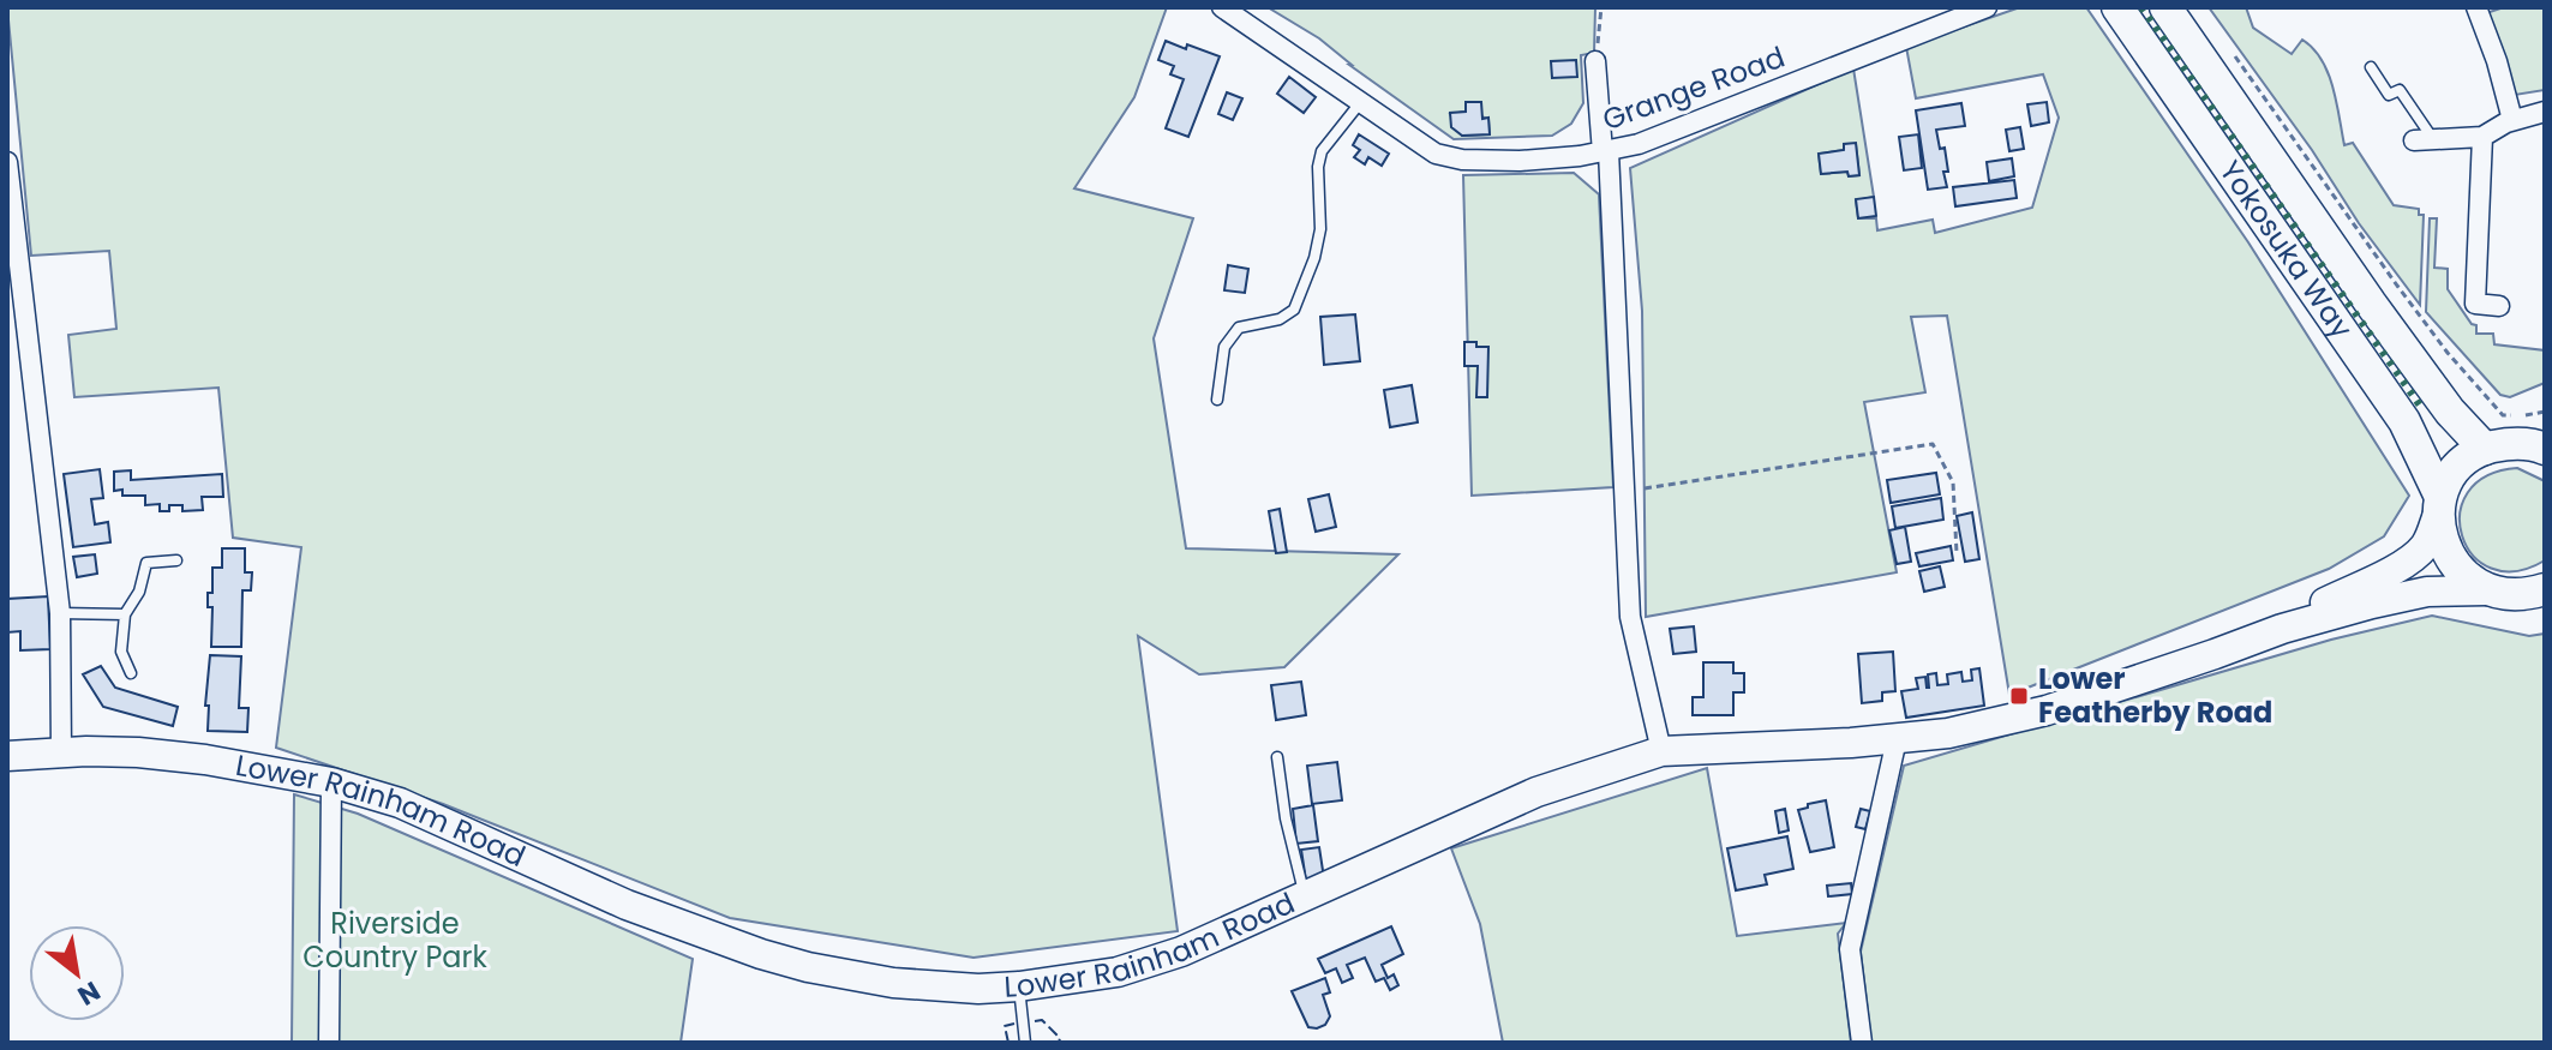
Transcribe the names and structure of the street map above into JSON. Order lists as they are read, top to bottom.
{
  "streets": {
    "main road": ["Yokosuka Way", "Lower Rainham Road"],
    "street": ["Grange Road"]
  },
  "crossings": [
    ["Yokosuka Way", "Lower Rainham Road"]
  ],
  "parks": ["Riverside Country Park"],
  "places": {
    "transit": ["Lower Featherby Road"]
  },
  "north": "bottom right"
}
